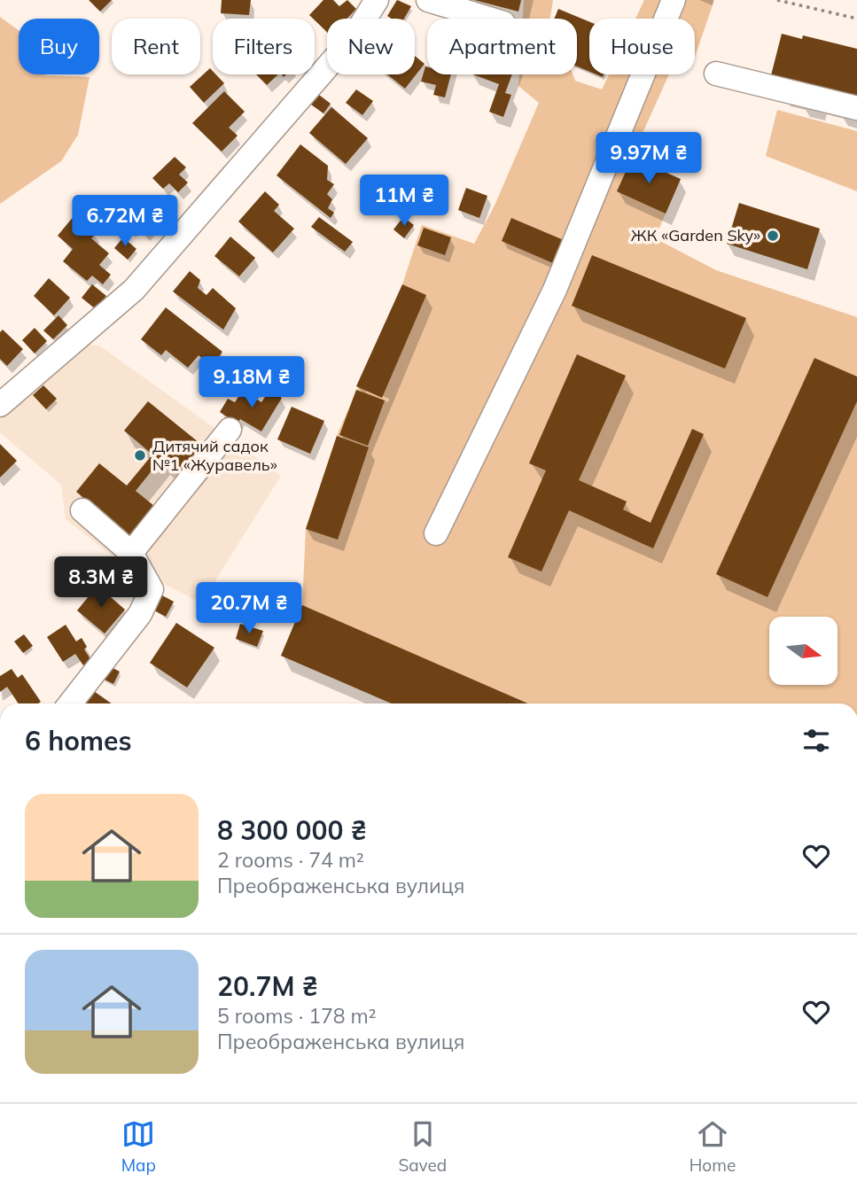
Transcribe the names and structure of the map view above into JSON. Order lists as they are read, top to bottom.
{
  "places": ["ЖК «Garden Sky»", "Дитячий садок №1 «Журавель»"],
  "north": "right",
  "page": {
    "chip": [
      "Buy",
      "Rent",
      "Filters",
      "New",
      "Apartment",
      "House"
    ],
    "price": [
      "9.97M ₴",
      "11M ₴",
      "6.72M ₴",
      "9.18M ₴",
      "8.3M ₴",
      "20.7M ₴"
    ],
    "heading": "6 homes",
    "list": [
      {
        "name": "8 300 000 ₴",
        "note": "2 rooms · 74 m² · Преображенська вулиця"
      },
      {
        "name": "20.7M ₴",
        "note": "5 rooms · 178 m² · Преображенська вулиця"
      }
    ],
    "tabs": ["Map", "Saved", "Home"]
  }
}
